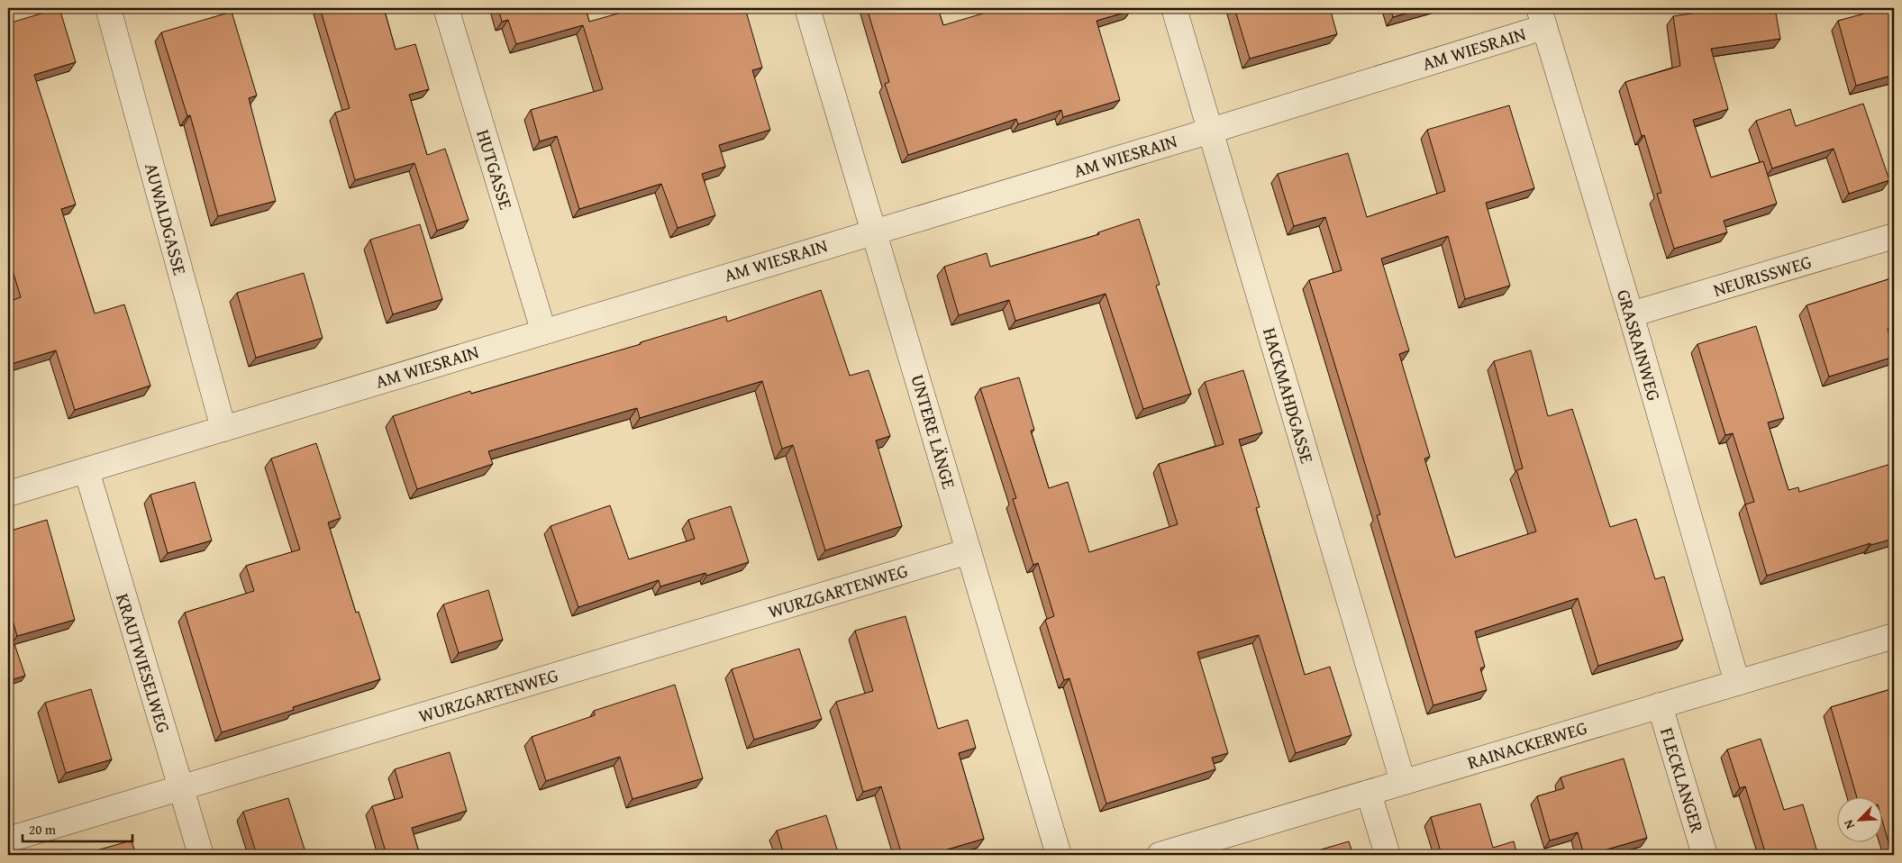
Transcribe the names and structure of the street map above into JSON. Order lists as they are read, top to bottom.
{
  "streets": {
    "street": [
      "AM WIESRAIN",
      "HUTGASSE",
      "AUWALDGASSE",
      "NEURISSWEG",
      "GRASRAINWEG",
      "HACKMAHDGASSE",
      "UNTERE LÄNGE",
      "WURZGARTENWEG",
      "KRAUTWIESELWEG",
      "RAINACKERWEG",
      "FLECKLANGER"
    ]
  },
  "crossings": [
    ["AM WIESRAIN", "HUTGASSE"],
    ["AM WIESRAIN", "AUWALDGASSE"],
    ["AM WIESRAIN", "GRASRAINWEG"],
    ["AM WIESRAIN", "HACKMAHDGASSE"],
    ["AM WIESRAIN", "UNTERE LÄNGE"],
    ["AM WIESRAIN", "KRAUTWIESELWEG"],
    ["NEURISSWEG", "GRASRAINWEG"],
    ["GRASRAINWEG", "RAINACKERWEG"],
    ["HACKMAHDGASSE", "RAINACKERWEG"],
    ["UNTERE LÄNGE", "WURZGARTENWEG"],
    ["WURZGARTENWEG", "KRAUTWIESELWEG"],
    ["RAINACKERWEG", "FLECKLANGER"]
  ],
  "scale_bar": "20 m",
  "north": "bottom left"
}
